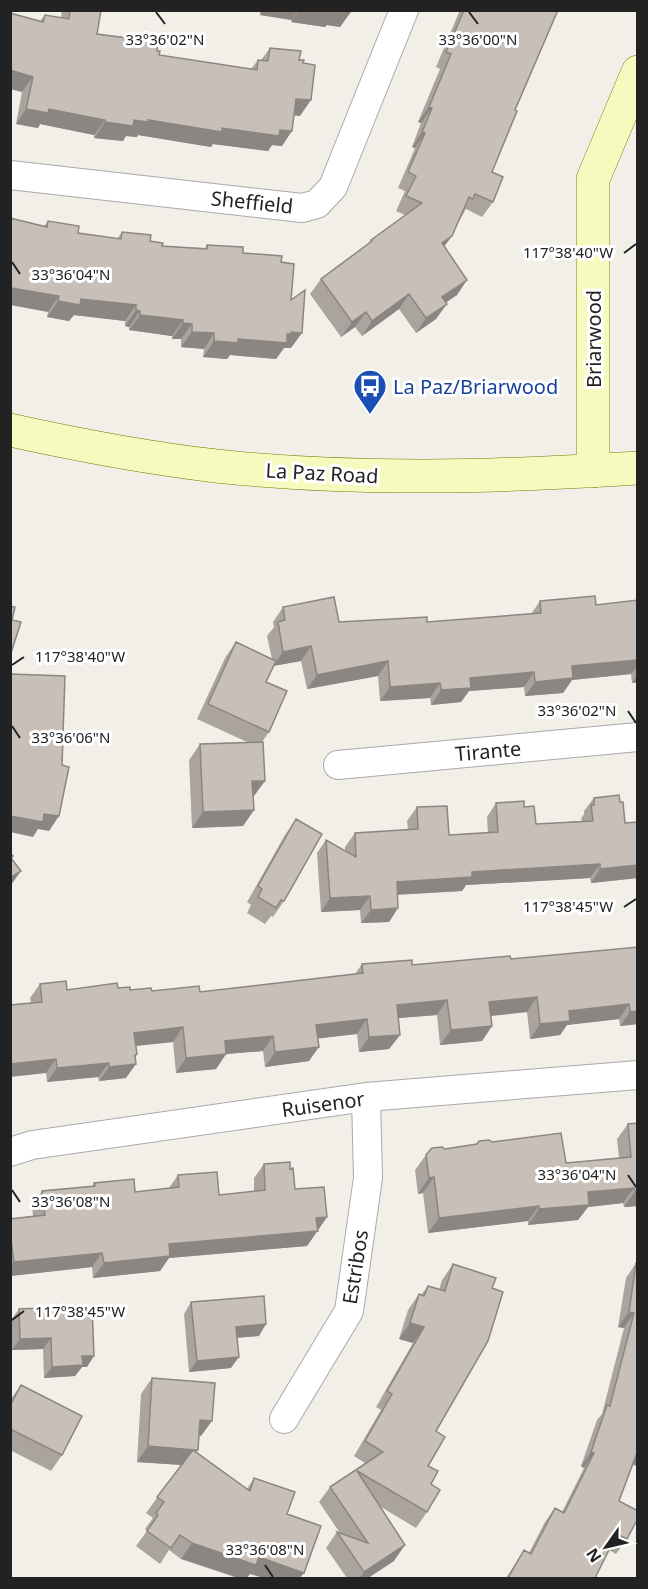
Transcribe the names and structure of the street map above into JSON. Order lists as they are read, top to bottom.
{
  "streets": {
    "main road": ["Briarwood", "La Paz Road"],
    "street": [
      "Sheffield",
      "Tirante",
      "Ruisenor",
      "Estribos"
    ]
  },
  "crossings": [
    ["Briarwood", "La Paz Road"],
    ["Ruisenor", "Estribos"]
  ],
  "places": {
    "bus stop": ["La Paz/Briarwood"]
  },
  "north": "bottom left",
  "coordinates": [
    "33°36'02\"N",
    "33°36'00\"N",
    "117°38'40\"W",
    "33°36'04\"N",
    "33°36'06\"N",
    "117°38'45\"W",
    "33°36'08\"N"
  ]
}
